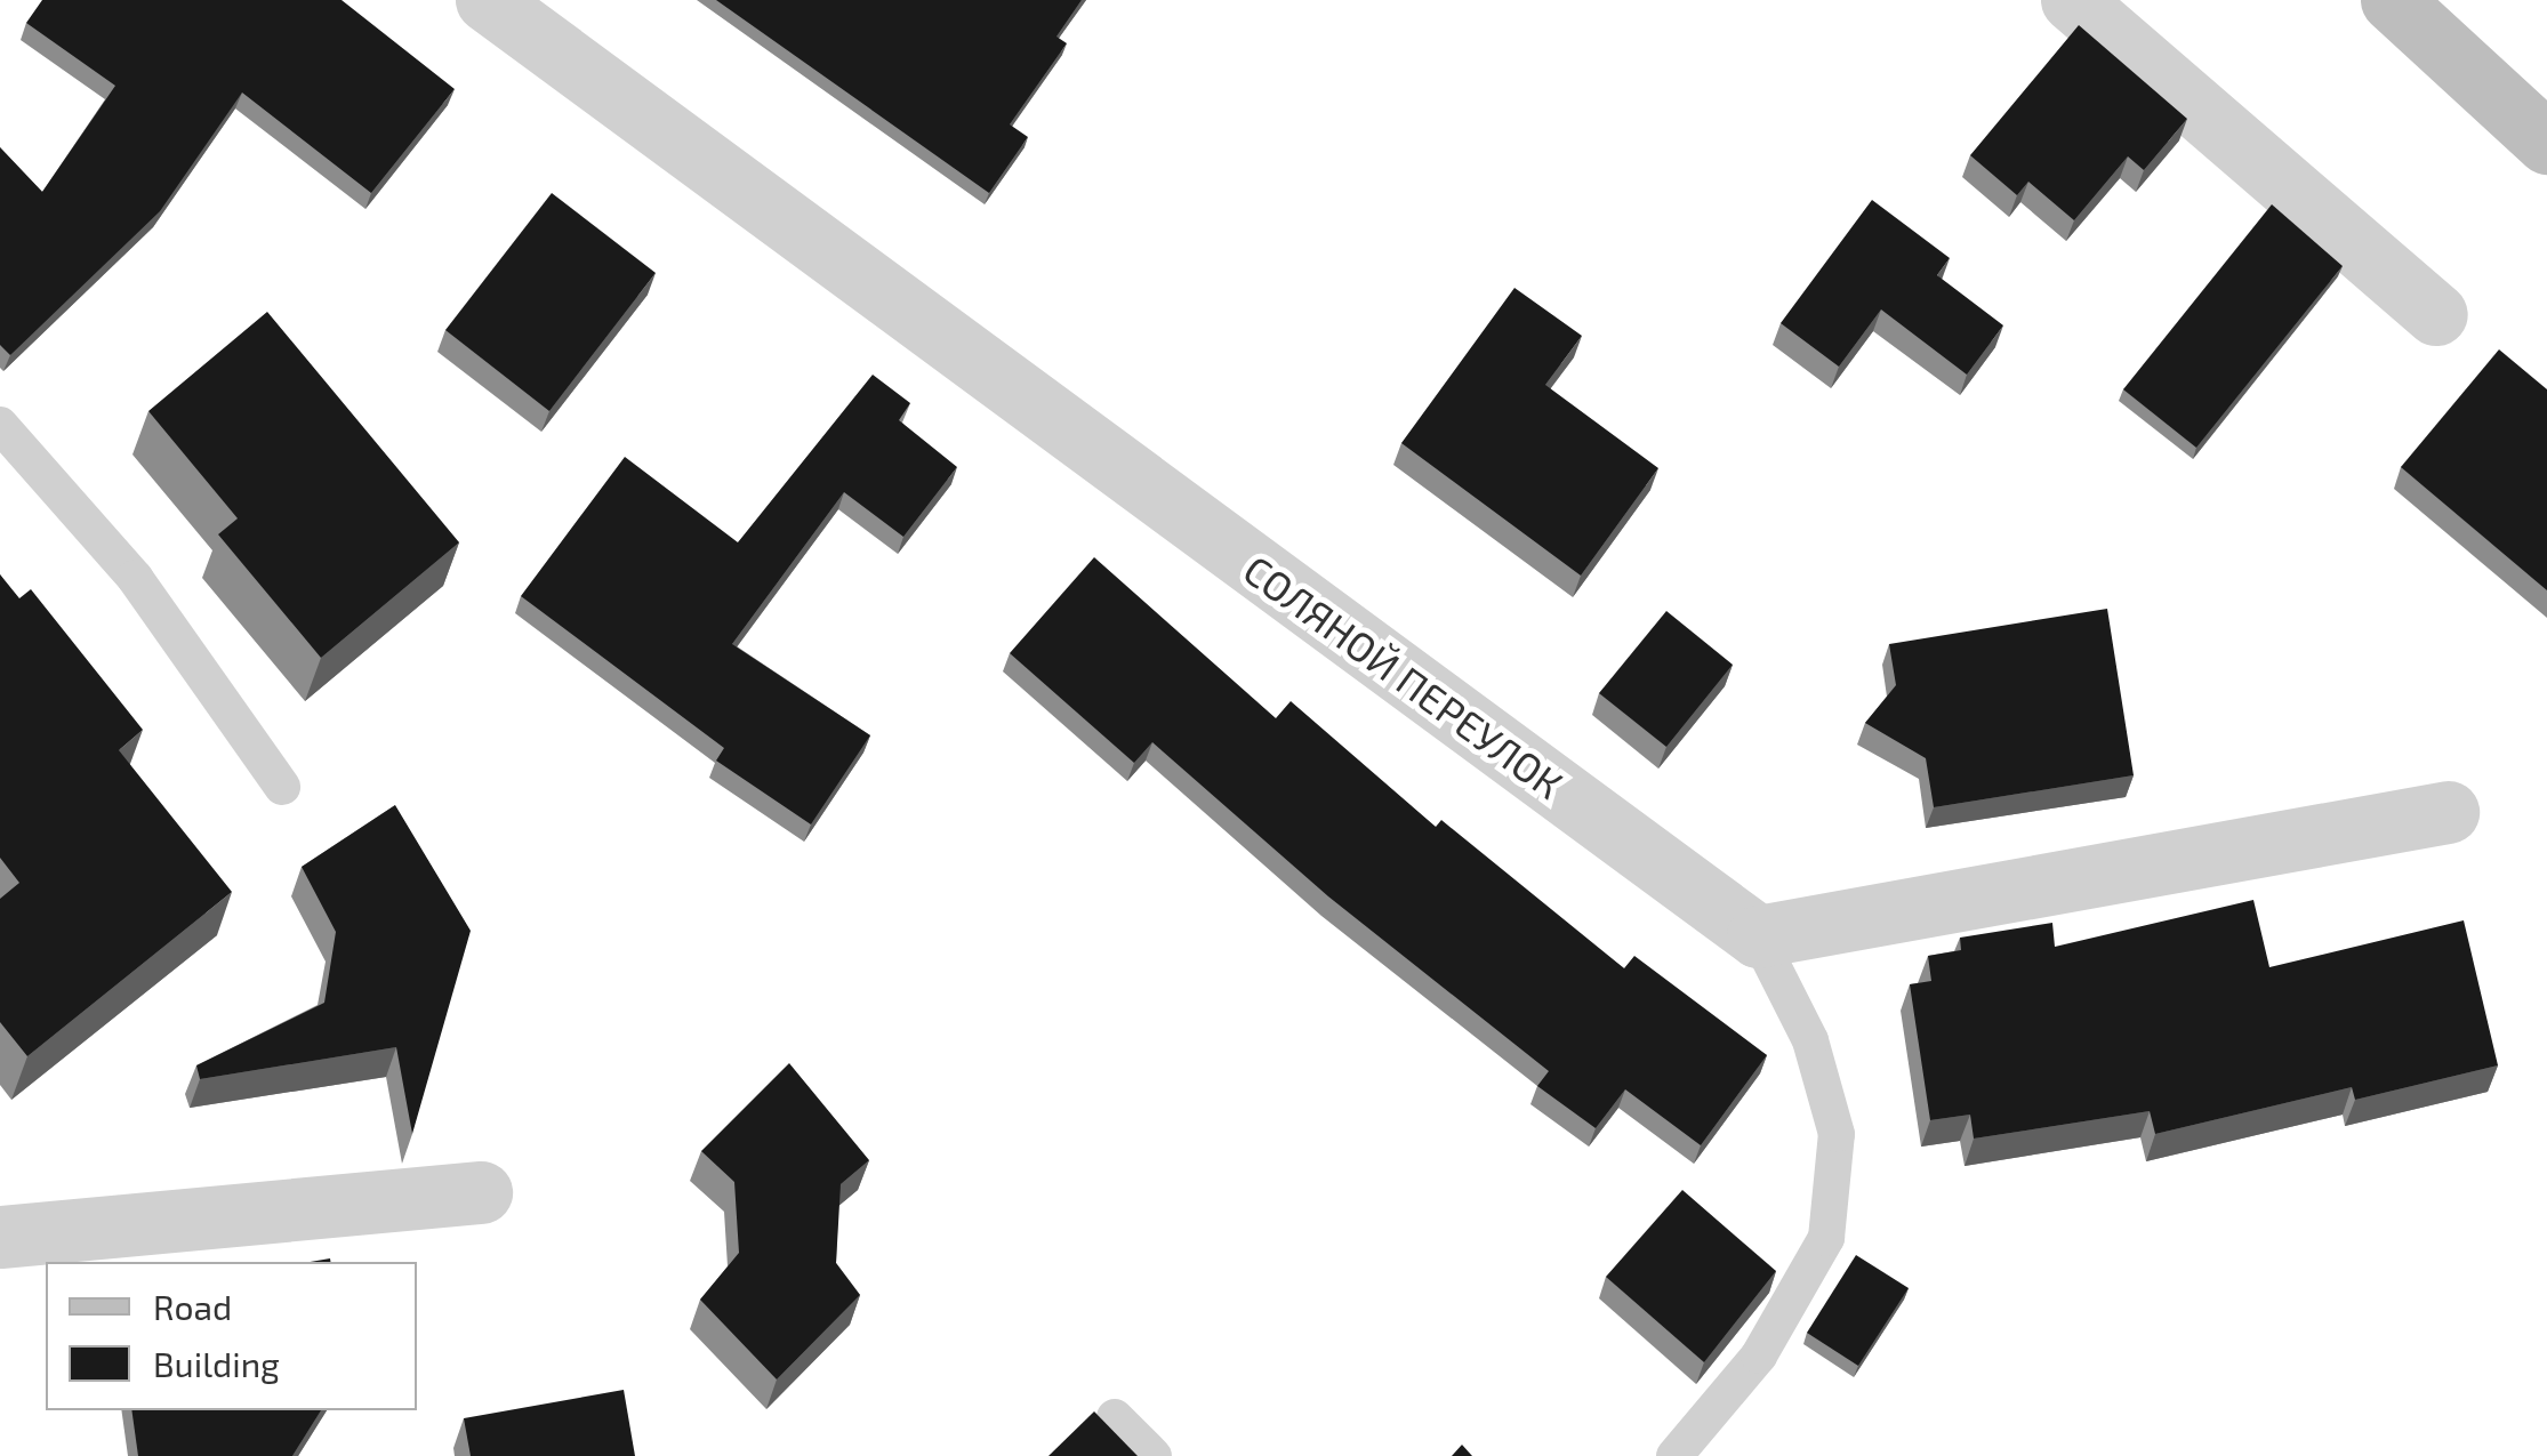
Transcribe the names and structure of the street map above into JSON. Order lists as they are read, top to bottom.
{
  "streets": {
    "street": ["СОЛЯНОЙ ПЕРЕУЛОК"]
  },
  "legend": ["Road", "Building"]
}
